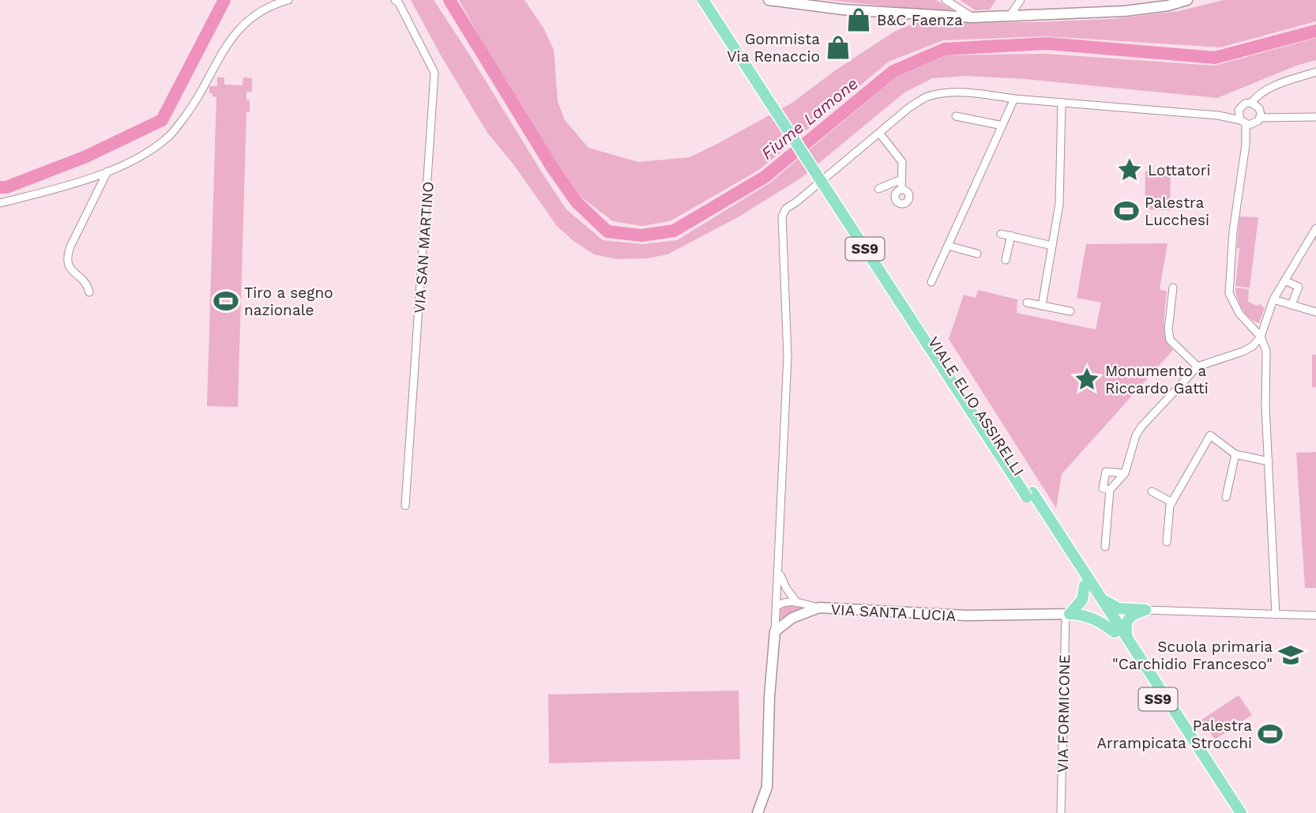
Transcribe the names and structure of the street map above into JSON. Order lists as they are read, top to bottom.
{
  "streets": {
    "main road": ["SS9", "VIALE ELIO ASSIRELLI"],
    "street": ["VIA SAN MARTINO", "VIA SANTA LUCIA", "VIA FORMICONE"]
  },
  "crossings": [
    ["VIA SANTA LUCIA", "VIA FORMICONE"]
  ],
  "water": ["Fiume Lamone"],
  "places": {
    "shop": ["B&C Faenza", "Gommista Via Renaccio"],
    "place": ["Lottatori", "Monumento a Riccardo Gatti"],
    "sports": ["Palestra Lucchesi", "Tiro a segno nazionale", "Palestra Arrampicata Strocchi"],
    "school or university": ["Scuola primaria \"Carchidio Francesco\""]
  }
}
